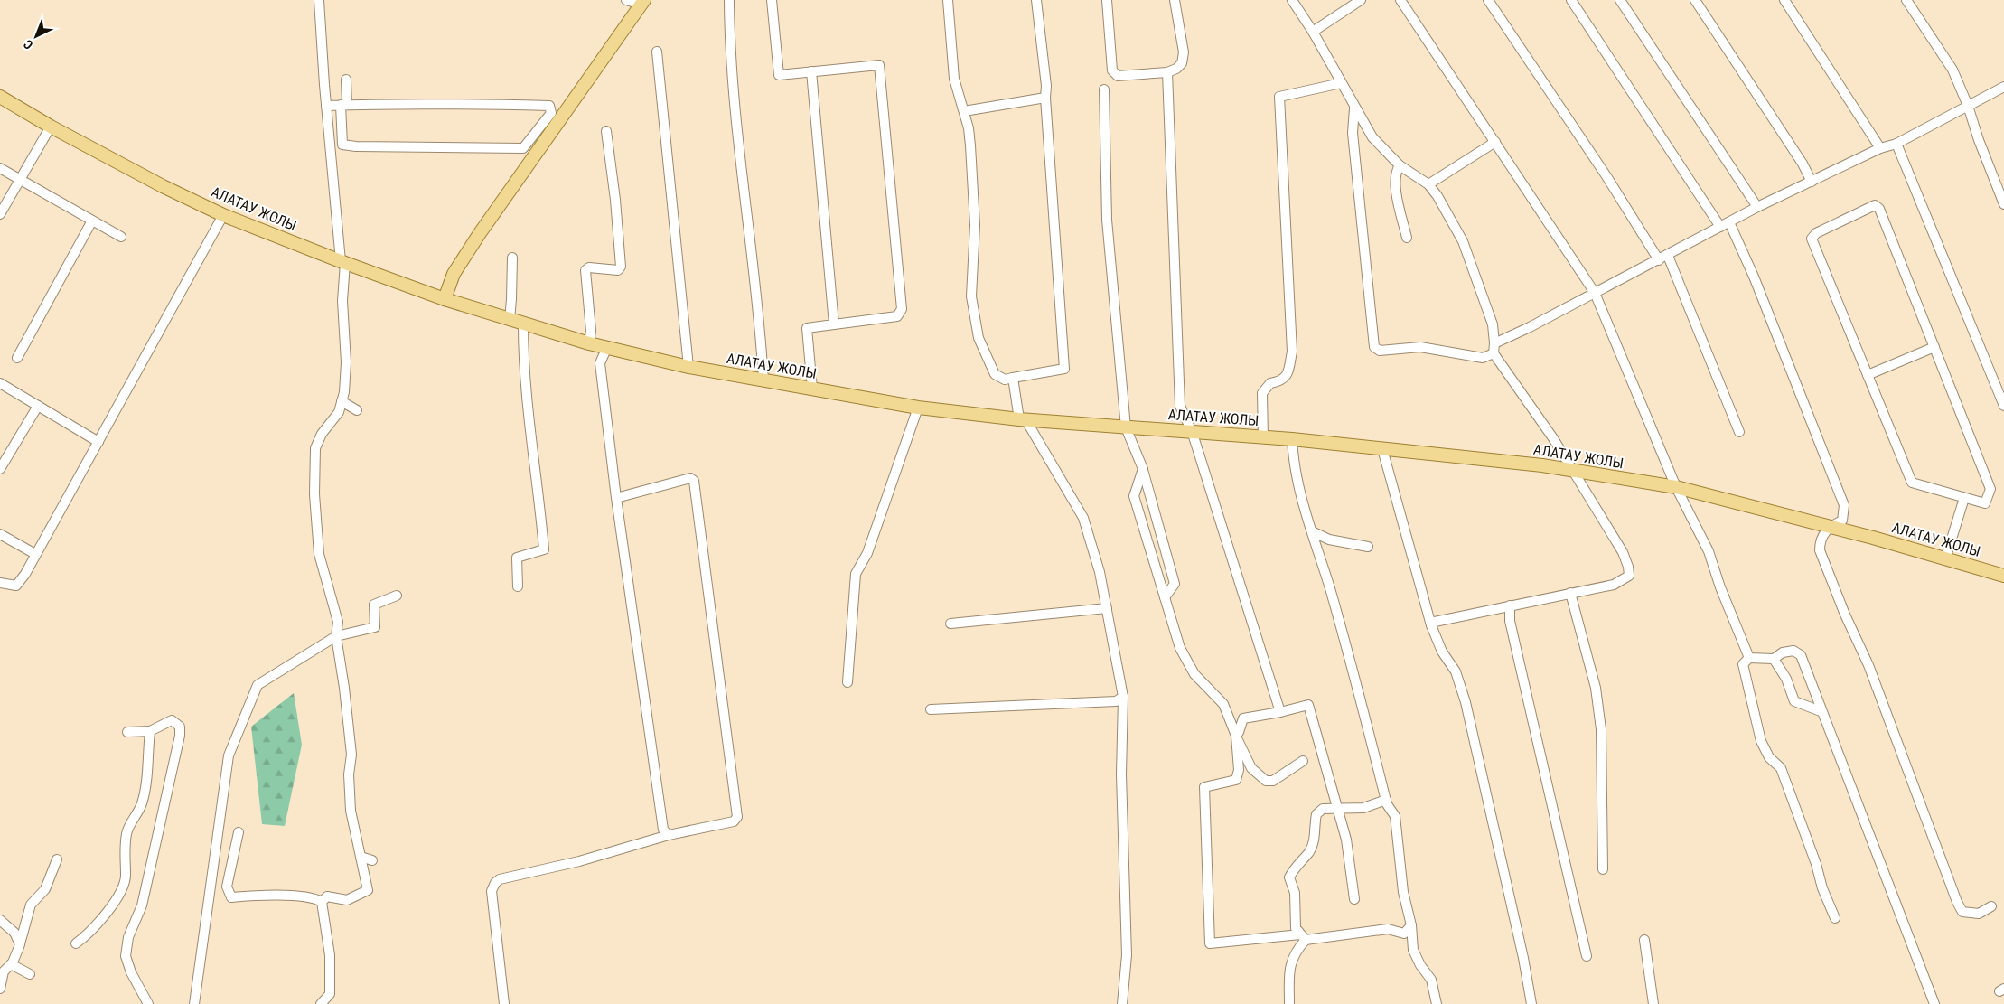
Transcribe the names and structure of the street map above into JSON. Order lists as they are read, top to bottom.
{
  "streets": {
    "main road": ["АЛАТАУ ЖОЛЫ"]
  },
  "north": "bottom left"
}
